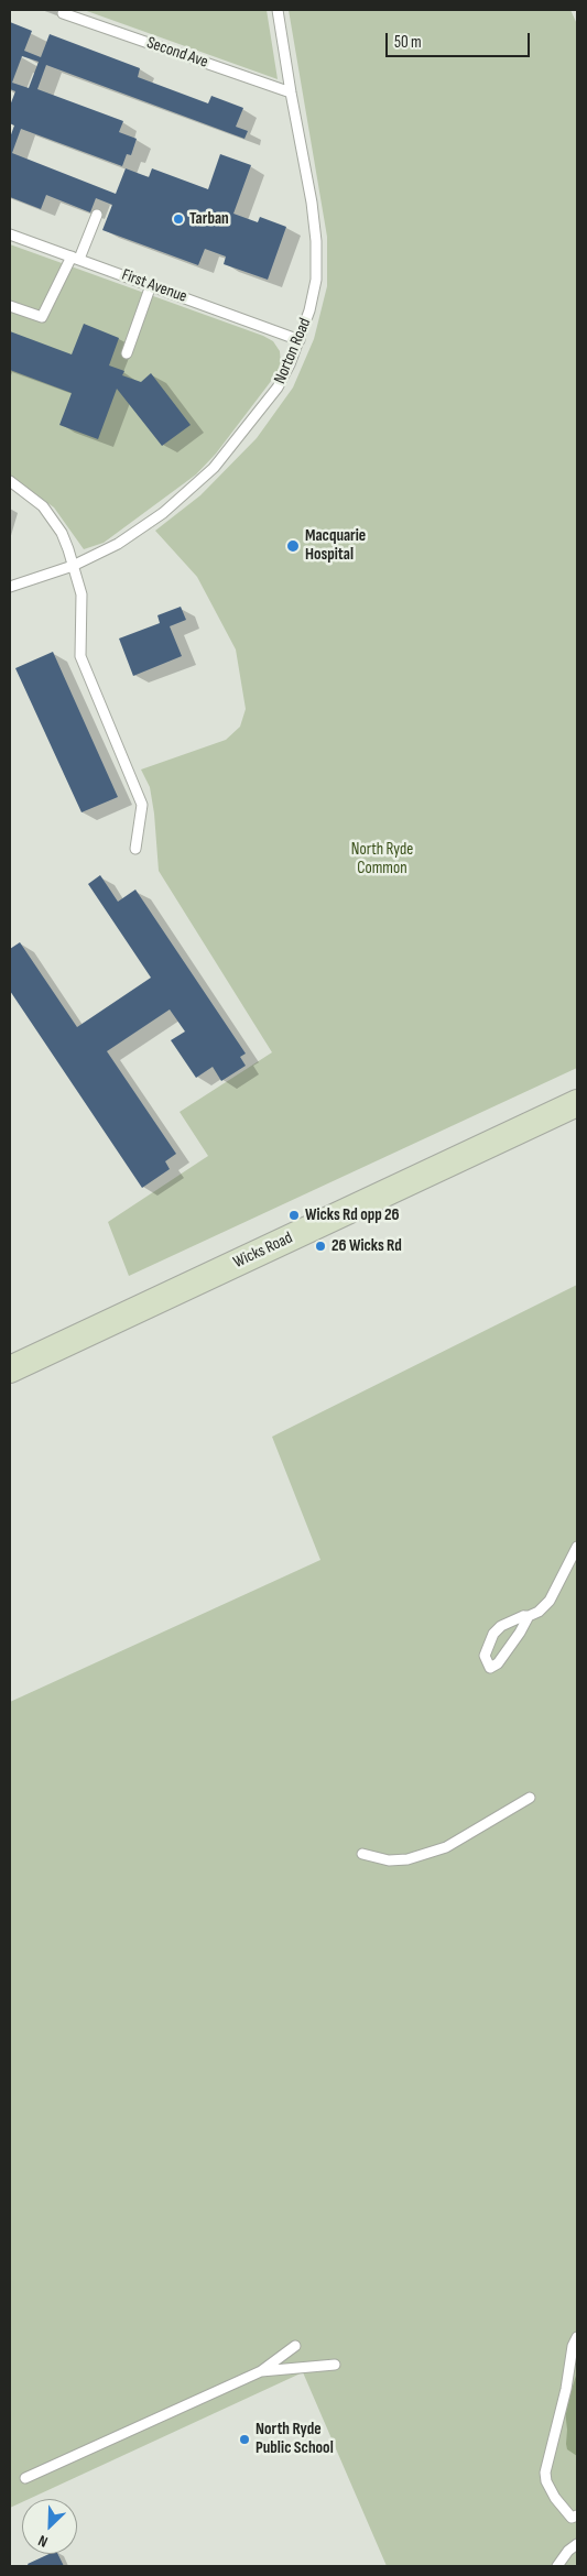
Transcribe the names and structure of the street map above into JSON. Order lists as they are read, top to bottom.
{
  "streets": {
    "main road": ["Wicks Road"],
    "lane": ["Second Ave", "First Avenue", "Norton Road"]
  },
  "crossings": [
    ["Second Ave", "Norton Road"],
    ["First Avenue", "Norton Road"]
  ],
  "parks": ["North Ryde Common"],
  "places": [
    "Tarban",
    "Macquarie Hospital",
    "Wicks Rd opp 26",
    "26 Wicks Rd",
    "North Ryde Public School"
  ],
  "scale_bar": "50 m",
  "north": "bottom left"
}
